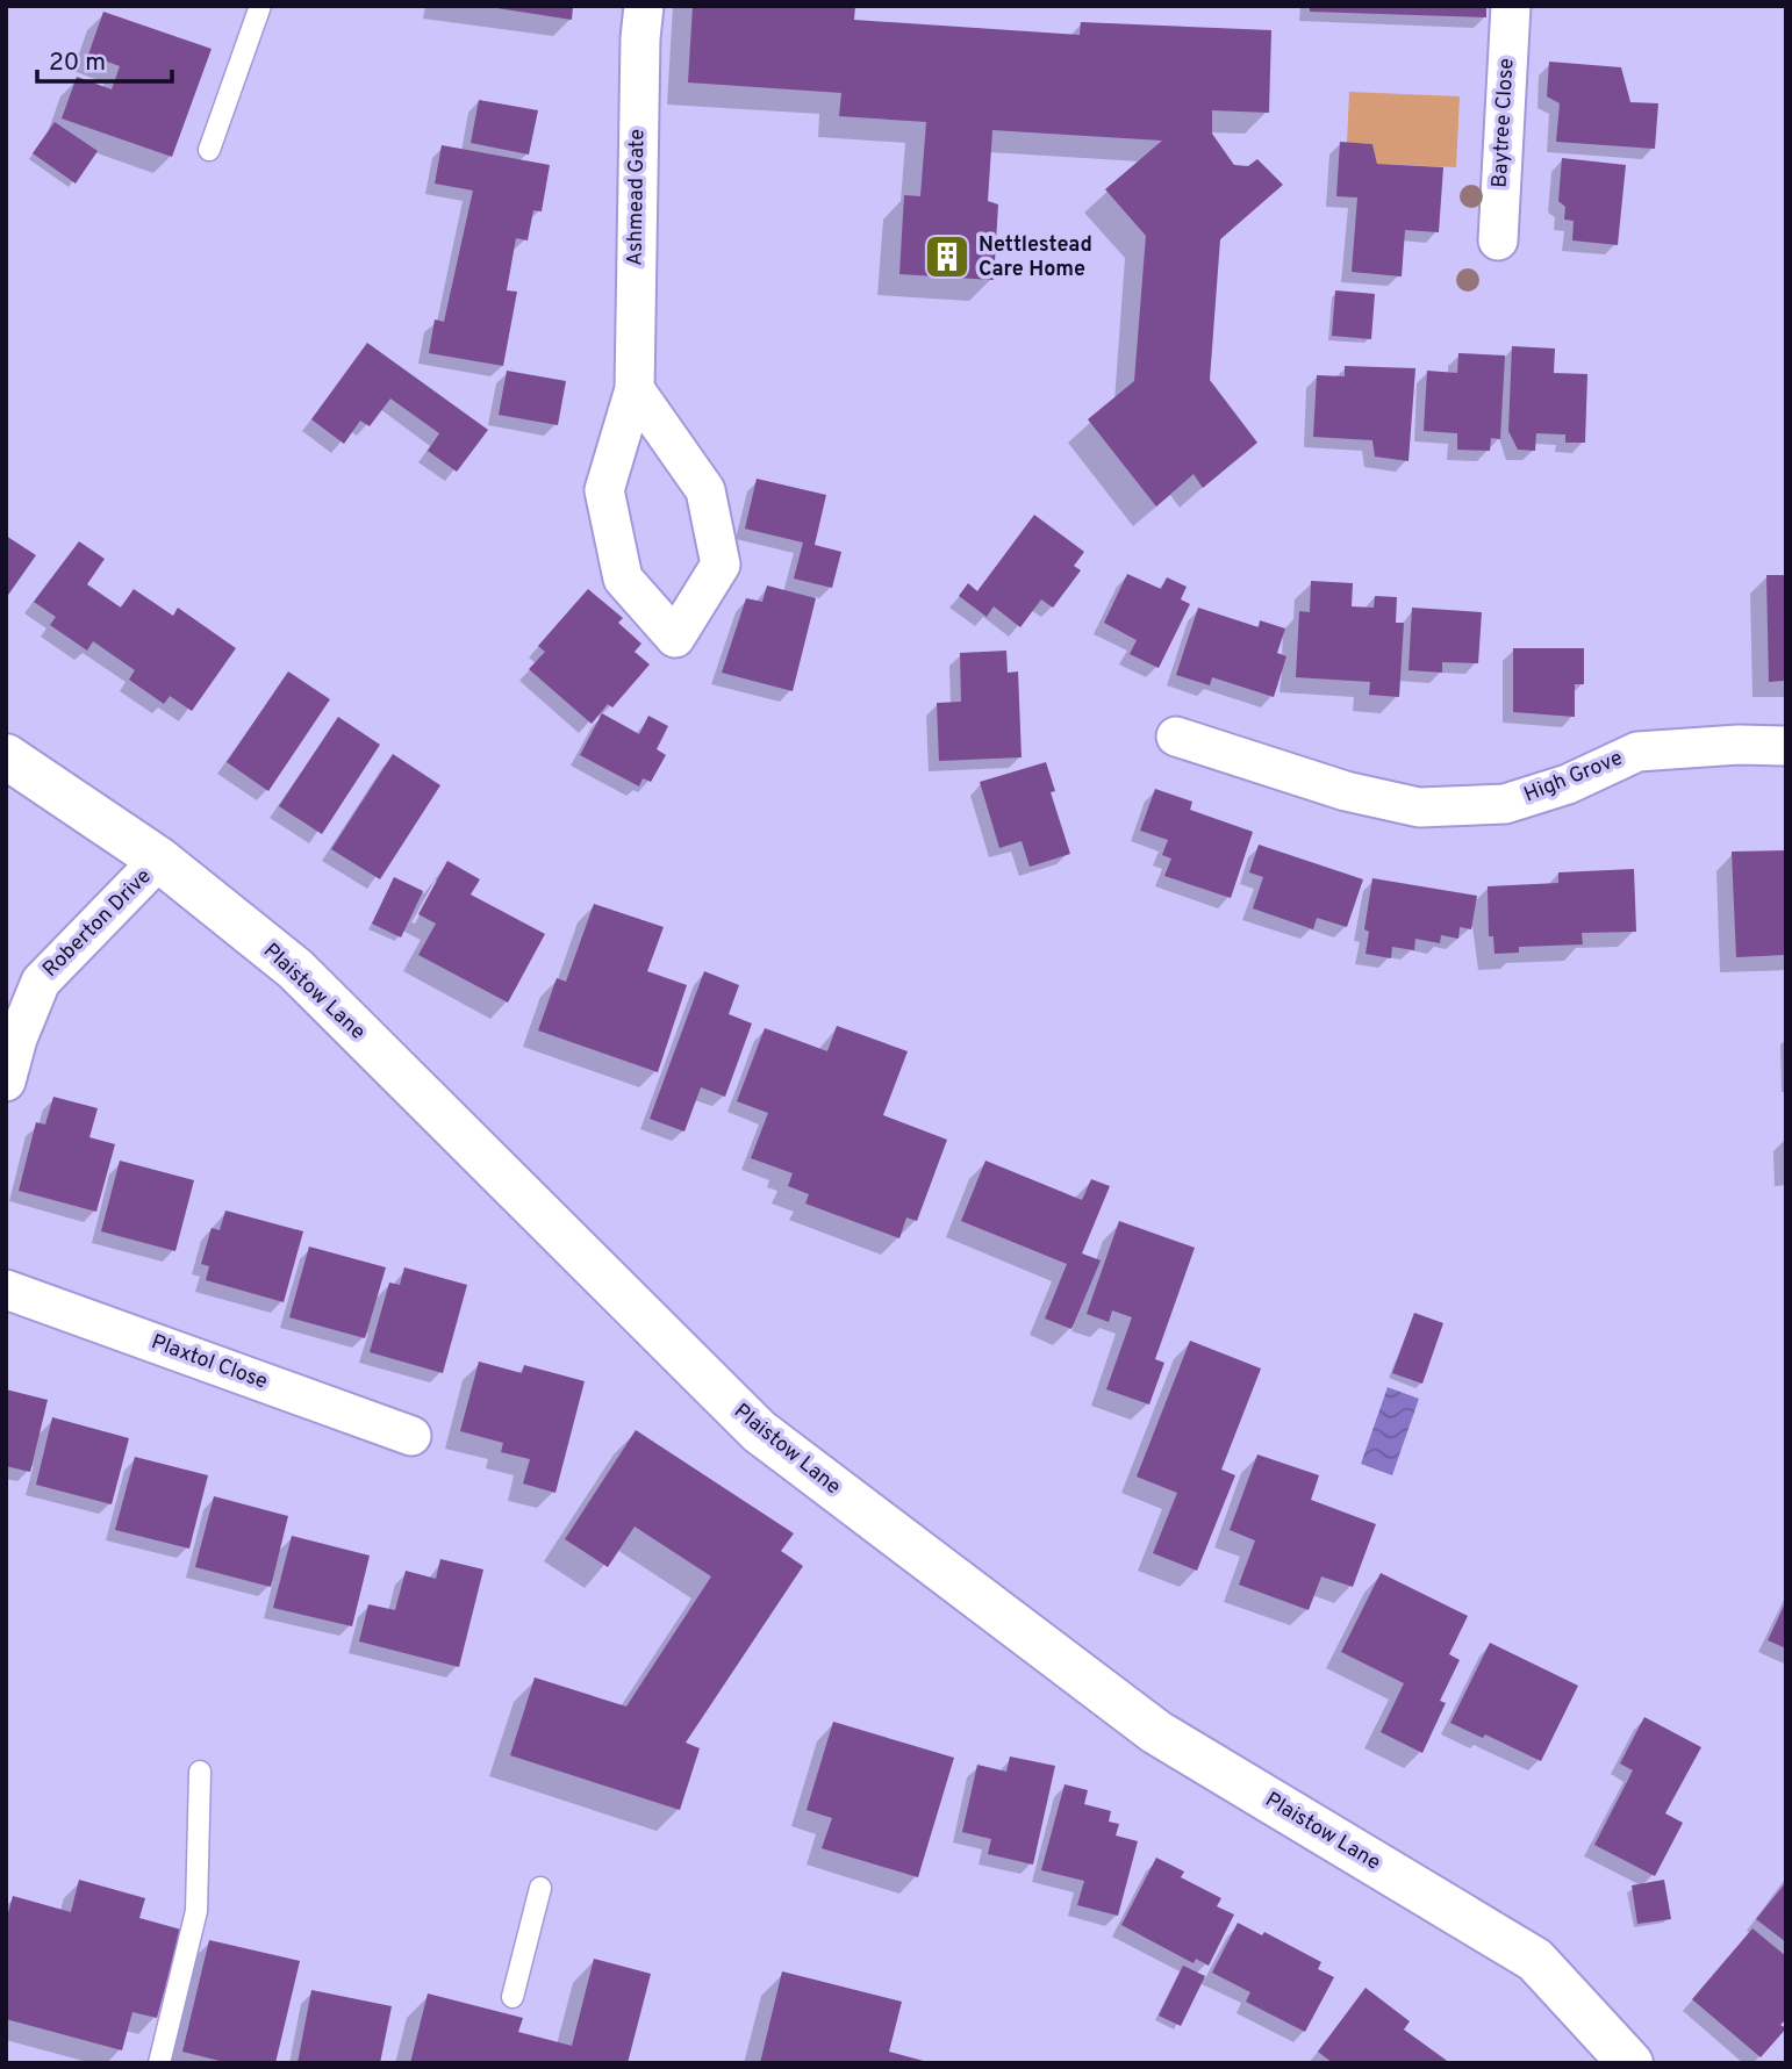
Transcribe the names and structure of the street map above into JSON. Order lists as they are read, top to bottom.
{
  "streets": {
    "street": [
      "Baytree Close",
      "Ashmead Gate",
      "High Grove",
      "Roberton Drive",
      "Plaistow Lane",
      "Plaxtol Close"
    ]
  },
  "crossings": [
    ["Roberton Drive", "Plaistow Lane"]
  ],
  "places": {
    "building": ["Nettlestead Care Home"]
  },
  "scale_bar": "20 m"
}
